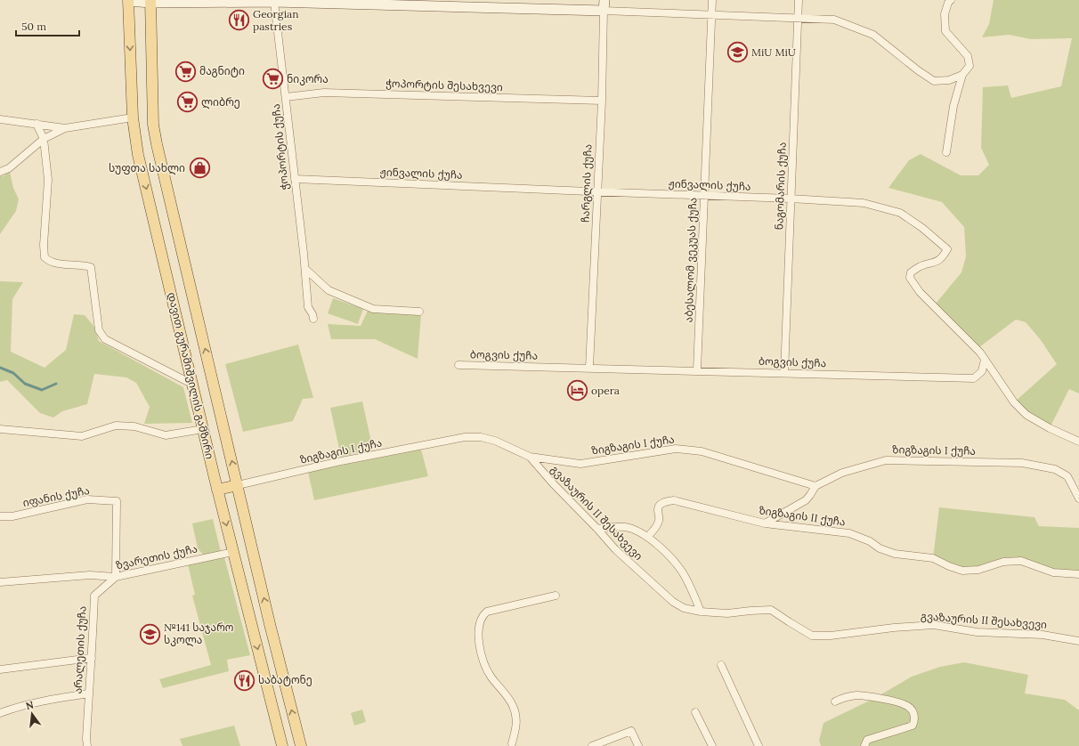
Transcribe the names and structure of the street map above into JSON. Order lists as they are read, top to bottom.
{
  "streets": {
    "main road": ["დავით გურამიშვილის გამზირი"],
    "street": [
      "ჭოპორტის შესახვევი",
      "ჭოპორტის ქუჩა",
      "ჟინვალის ქუჩა",
      "ჩარგლის ქუჩა",
      "ნაგომარის ქუჩა",
      "აბესალომ ვეკუას ქუჩა",
      "ბოგვის ქუჩა",
      "ზიგზაგის I ქუჩა",
      "იფანის ქუჩა",
      "გვაზაურის II შესახვევი",
      "ზიგზაგის II ქუჩა",
      "ზვარეთის ქუჩა",
      "არალეთის ქუჩა"
    ]
  },
  "crossings": [
    ["ჭოპორტის შესახვევი", "ჭოპორტის ქუჩა"],
    ["ჭოპორტის შესახვევი", "ჩარგლის ქუჩა"],
    ["ჭოპორტის ქუჩა", "ჟინვალის ქუჩა"],
    ["ჟინვალის ქუჩა", "ჩარგლის ქუჩა"],
    ["ჟინვალის ქუჩა", "ნაგომარის ქუჩა"],
    ["ჟინვალის ქუჩა", "აბესალომ ვეკუას ქუჩა"],
    ["ჟინვალის ქუჩა", "ბოგვის ქუჩა"],
    ["ჩარგლის ქუჩა", "ბოგვის ქუჩა"],
    ["ნაგომარის ქუჩა", "ბოგვის ქუჩა"],
    ["აბესალომ ვეკუას ქუჩა", "ბოგვის ქუჩა"],
    ["დავით გურამიშვილის გამზირი", "ზიგზაგის I ქუჩა"],
    ["დავით გურამიშვილის გამზირი", "ზვარეთის ქუჩა"],
    ["ზიგზაგის I ქუჩა", "გვაზაურის II შესახვევი"],
    ["იფანის ქუჩა", "ზვარეთის ქუჩა"],
    ["იფანის ქუჩა", "არალეთის ქუჩა"],
    ["ზვარეთის ქუჩა", "არალეთის ქუჩა"]
  ],
  "places": {
    "restaurant": ["Georgian pastries", "საბატონე"],
    "school or university": ["MiU MiU", "№141 საჯარო სკოლა"],
    "supermarket": ["მაგნიტი", "ნიკორა", "ლიბრე"],
    "shop": ["სუფთა სახლი"],
    "hotel": ["opera"]
  },
  "scale_bar": "50 m",
  "north": "top"
}
